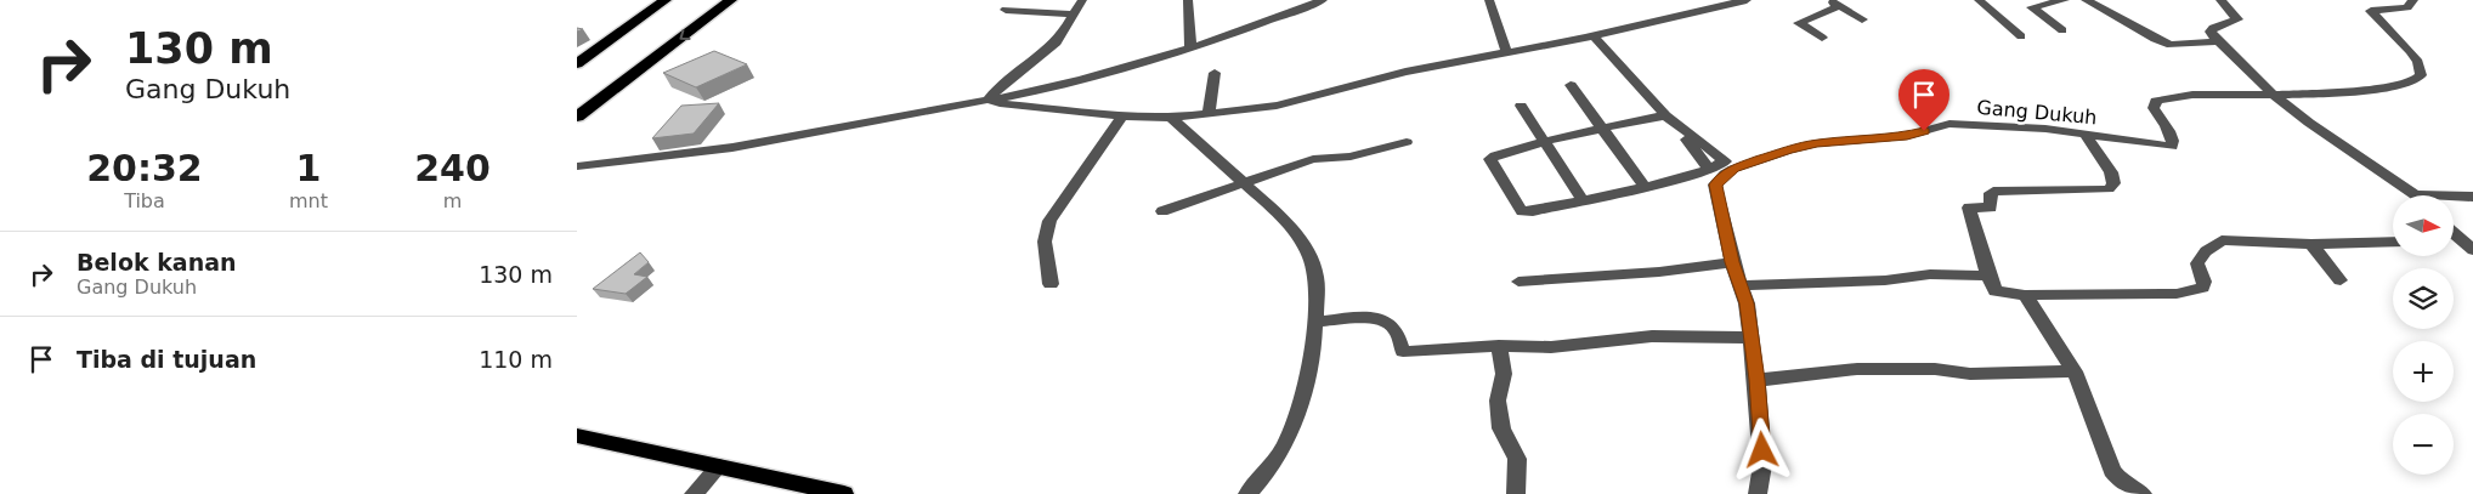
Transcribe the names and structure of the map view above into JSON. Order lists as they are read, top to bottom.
{
  "streets": {
    "street": ["Gang Dukuh"]
  },
  "north": "right",
  "page": {
    "turn": ["130 m", "Gang Dukuh"],
    "eta": [
      "20:32",
      "Tiba",
      "1",
      "mnt",
      "240",
      "m"
    ],
    "map_buttons": ["+", "−"],
    "list": [
      {
        "name": "Belok kanan",
        "note": "Gang Dukuh",
        "value": "130 m"
      },
      {
        "name": "Tiba di tujuan",
        "value": "110 m"
      }
    ]
  }
}
